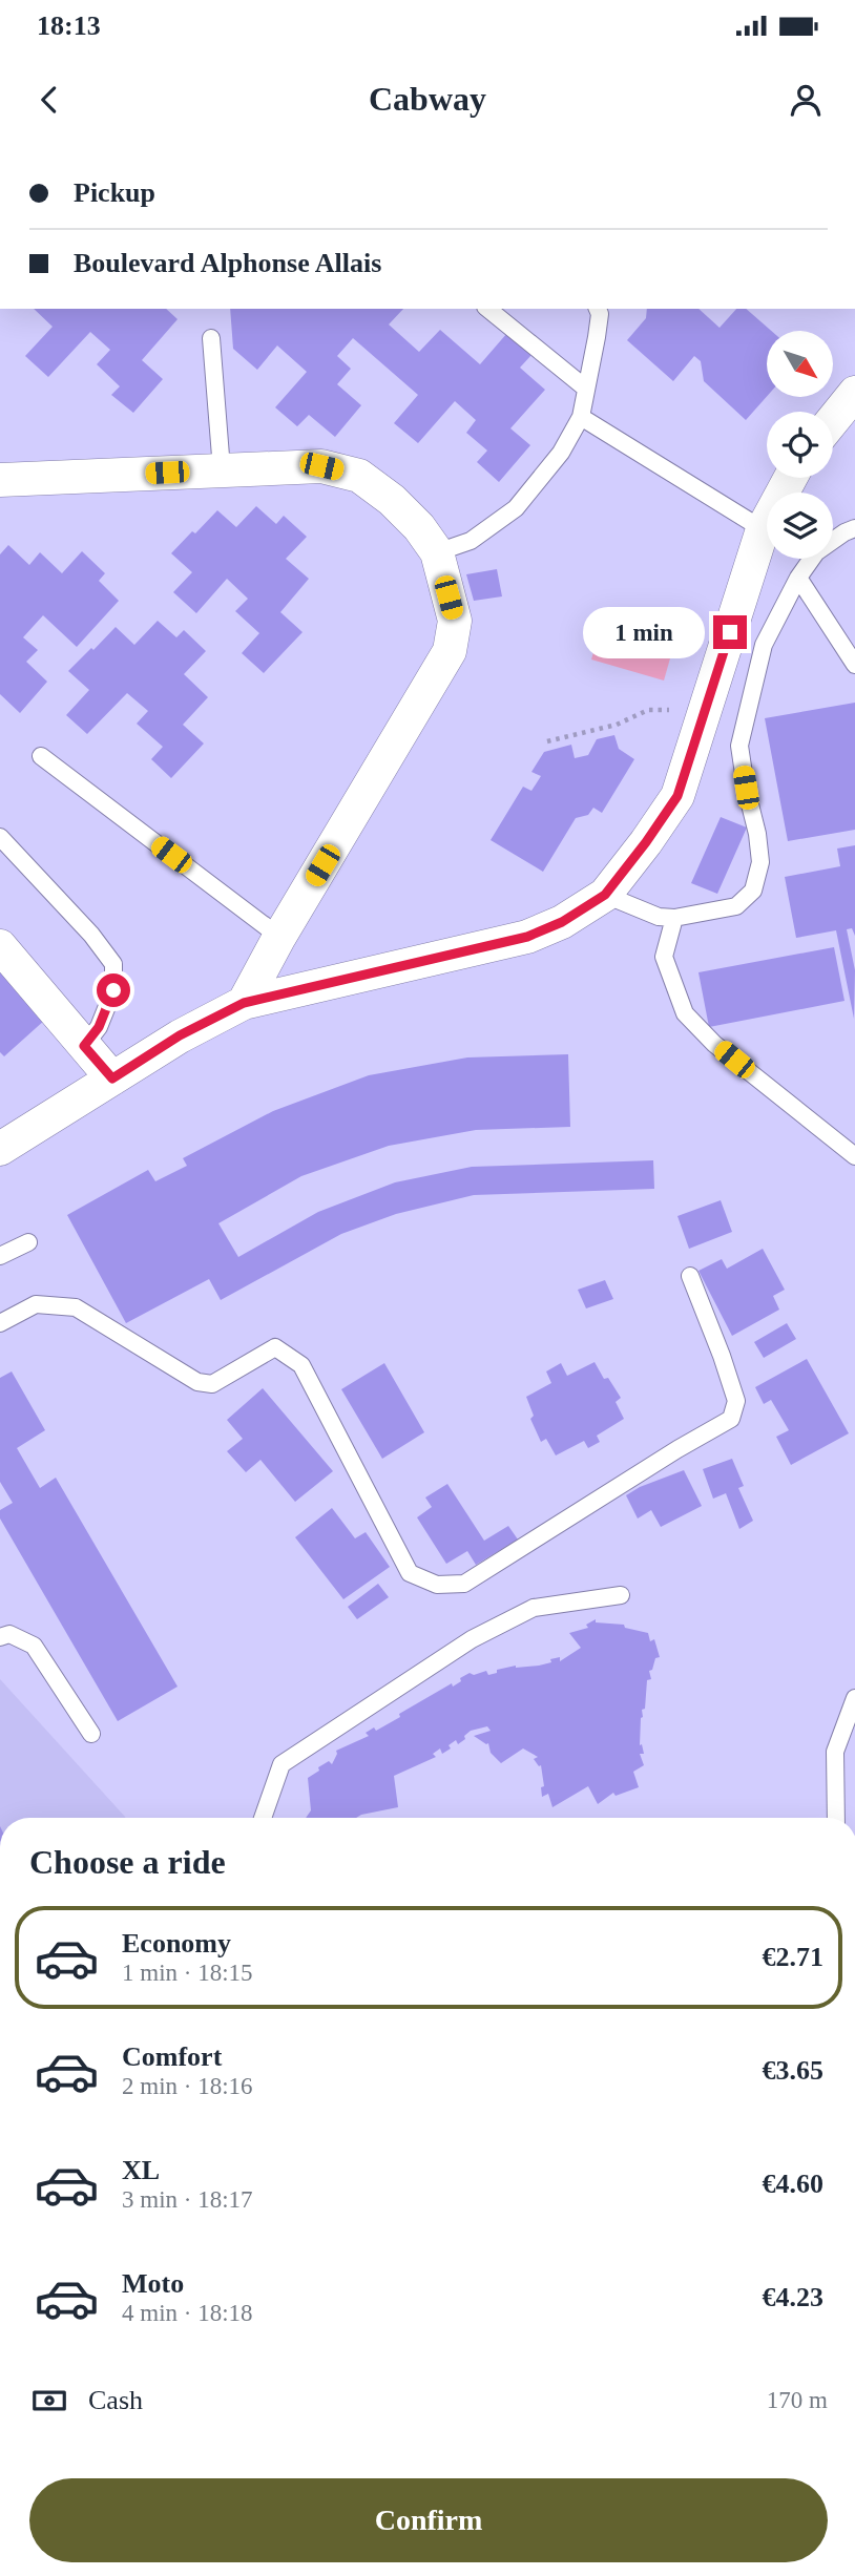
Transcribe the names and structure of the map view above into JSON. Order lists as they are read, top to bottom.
{
  "north": "bottom right",
  "page": {
    "status": "18:13",
    "header": "Cabway",
    "banner": ["Pickup", "Boulevard Alphonse Allais"],
    "bubble": "1 min",
    "heading": "Choose a ride",
    "list": [
      {
        "name": "Economy",
        "note": "1 min · 18:15",
        "value": "€2.71"
      },
      {
        "name": "Comfort",
        "note": "2 min · 18:16",
        "value": "€3.65"
      },
      {
        "name": "XL",
        "note": "3 min · 18:17",
        "value": "€4.60"
      },
      {
        "name": "Moto",
        "note": "4 min · 18:18",
        "value": "€4.23"
      }
    ],
    "pay": ["Cash", "170 m"],
    "buttons": "Confirm"
  }
}
